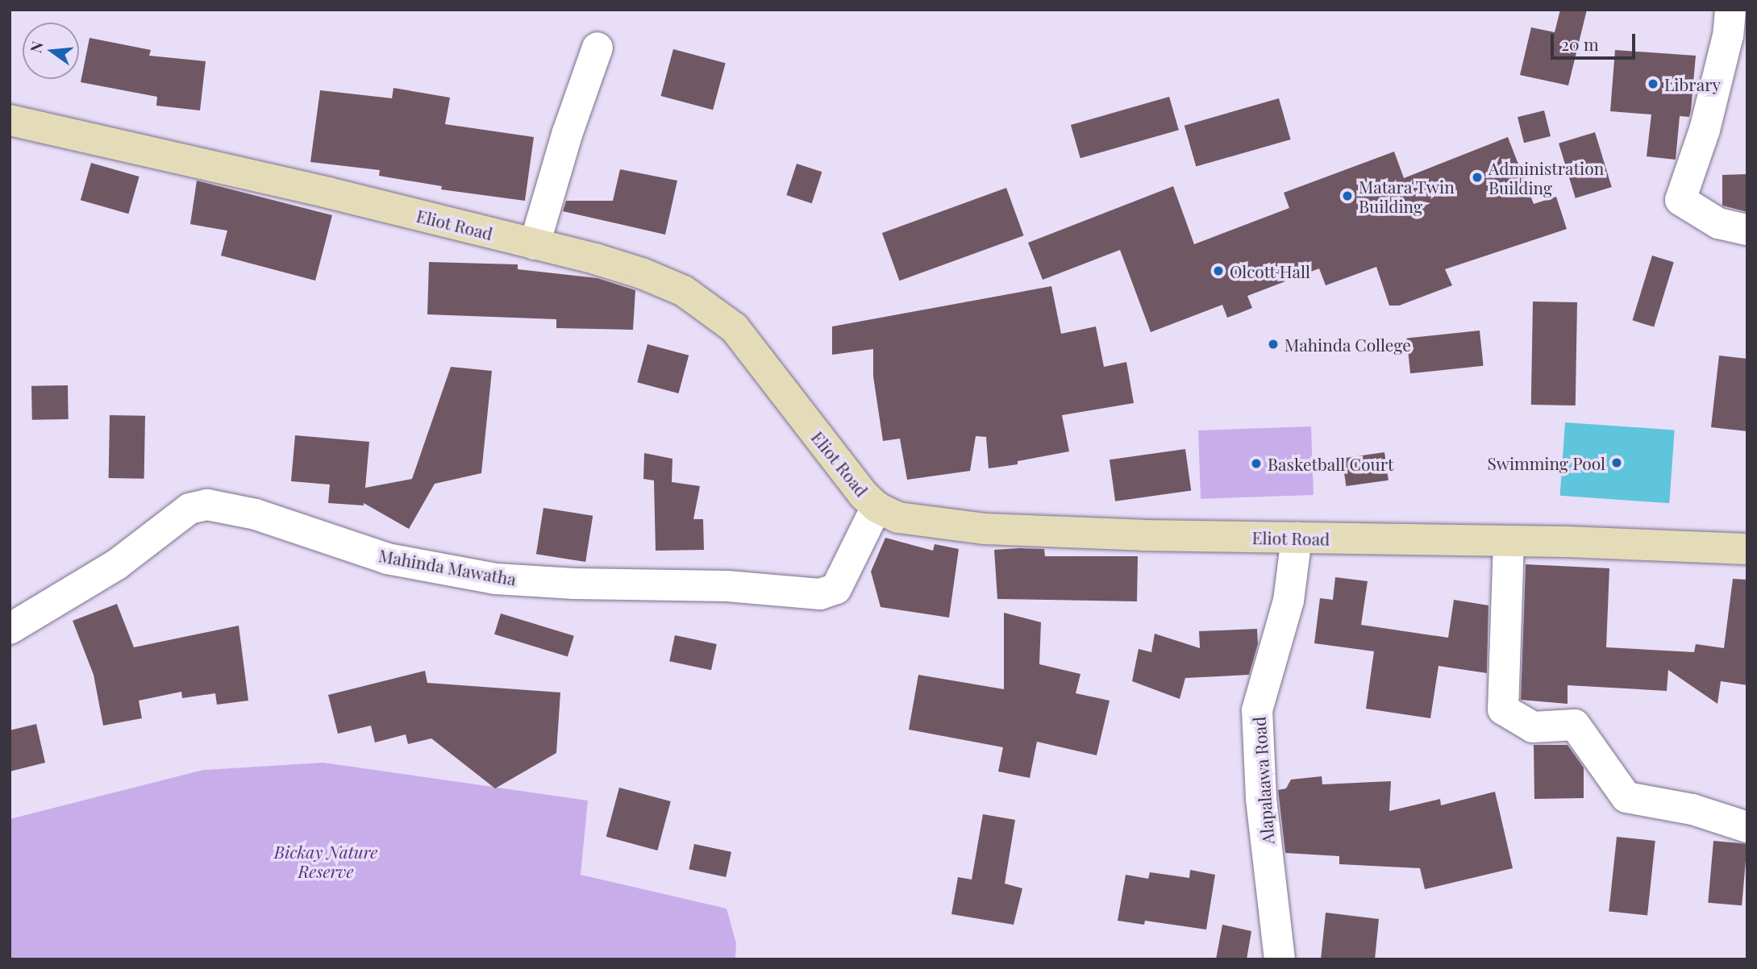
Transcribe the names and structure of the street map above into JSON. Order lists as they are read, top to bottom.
{
  "streets": {
    "street": ["Eliot Road", "Mahinda Mawatha", "Alapalaawa Road"]
  },
  "crossings": [
    ["Eliot Road", "Mahinda Mawatha"],
    ["Eliot Road", "Alapalaawa Road"]
  ],
  "parks": ["Bickay Nature Reserve"],
  "places": [
    "Library",
    "Administration Building",
    "Matara Twin Building",
    "Olcott Hall",
    "Mahinda College",
    "Swimming Pool",
    "Basketball Court"
  ],
  "scale_bar": "20 m",
  "north": "left"
}
